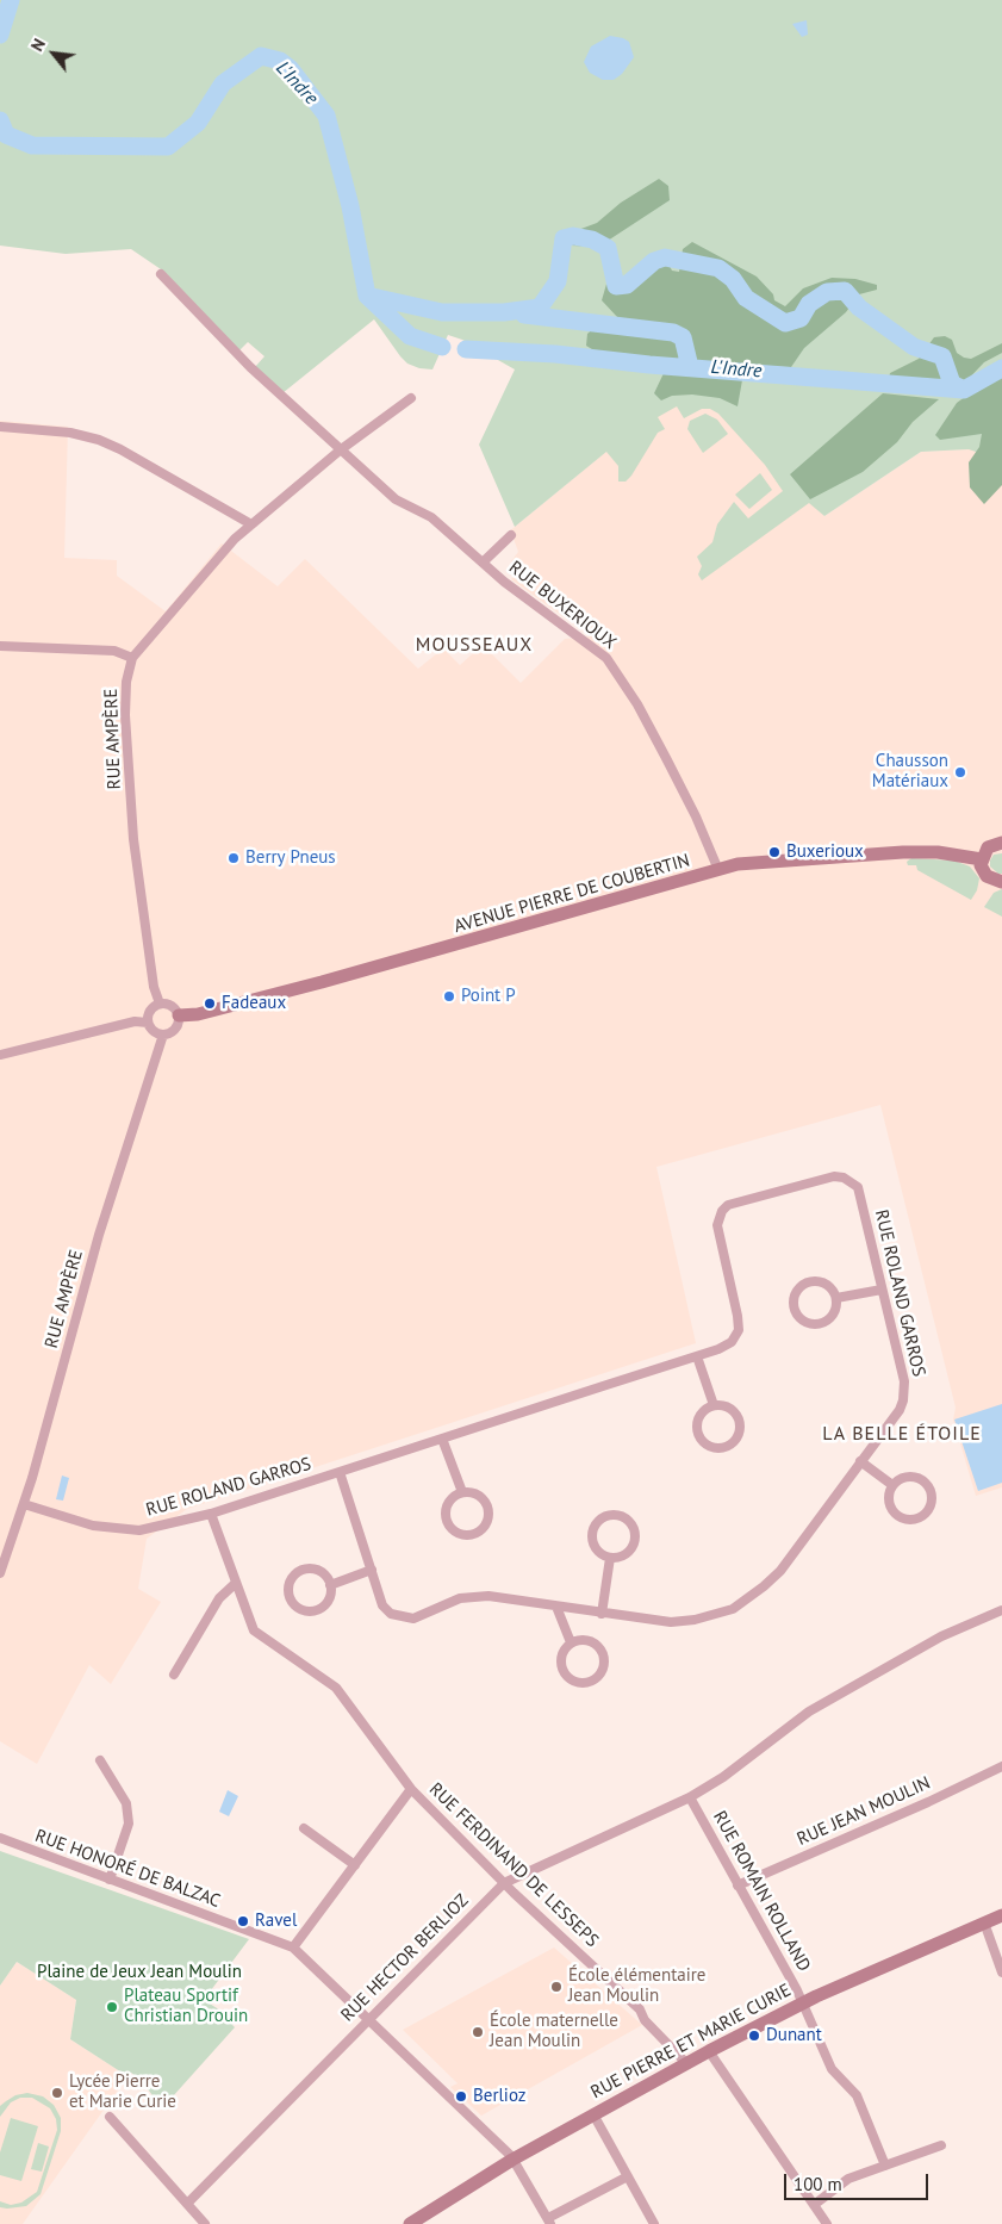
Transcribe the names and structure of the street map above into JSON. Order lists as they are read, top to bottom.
{
  "streets": {
    "street": [
      "RUE BUXERIOUX",
      "RUE AMPÈRE",
      "AVENUE PIERRE DE COUBERTIN",
      "RUE ROLAND GARROS",
      "RUE JEAN MOULIN",
      "RUE FERDINAND DE LESSEPS",
      "RUE HONORÉ DE BALZAC",
      "RUE ROMAIN ROLLAND",
      "RUE HECTOR BERLIOZ",
      "RUE PIERRE ET MARIE CURIE"
    ]
  },
  "crossings": [
    ["RUE BUXERIOUX", "RUE AMPÈRE"],
    ["RUE BUXERIOUX", "AVENUE PIERRE DE COUBERTIN"],
    ["RUE AMPÈRE", "AVENUE PIERRE DE COUBERTIN"],
    ["RUE AMPÈRE", "RUE ROLAND GARROS"],
    ["RUE ROLAND GARROS", "RUE FERDINAND DE LESSEPS"],
    ["RUE JEAN MOULIN", "RUE ROMAIN ROLLAND"],
    ["RUE FERDINAND DE LESSEPS", "RUE HECTOR BERLIOZ"],
    ["RUE FERDINAND DE LESSEPS", "RUE PIERRE ET MARIE CURIE"],
    ["RUE HONORÉ DE BALZAC", "RUE HECTOR BERLIOZ"],
    ["RUE HONORÉ DE BALZAC", "RUE PIERRE ET MARIE CURIE"],
    ["RUE ROMAIN ROLLAND", "RUE HECTOR BERLIOZ"],
    ["RUE ROMAIN ROLLAND", "RUE PIERRE ET MARIE CURIE"]
  ],
  "districts": ["MOUSSEAUX", "LA BELLE ÉTOILE"],
  "water": ["L'Indre"],
  "parks": ["Plaine de Jeux Jean Moulin"],
  "places": [
    "Chausson Matériaux",
    "Buxerioux",
    "Berry Pneus",
    "Point P",
    "Fadeaux",
    "Ravel",
    "École élémentaire Jean Moulin",
    "Plateau Sportif Christian Drouin",
    "École maternelle Jean Moulin",
    "Dunant",
    "Lycée Pierre et Marie Curie",
    "Berlioz"
  ],
  "scale_bar": "100 m",
  "north": "top left"
}
